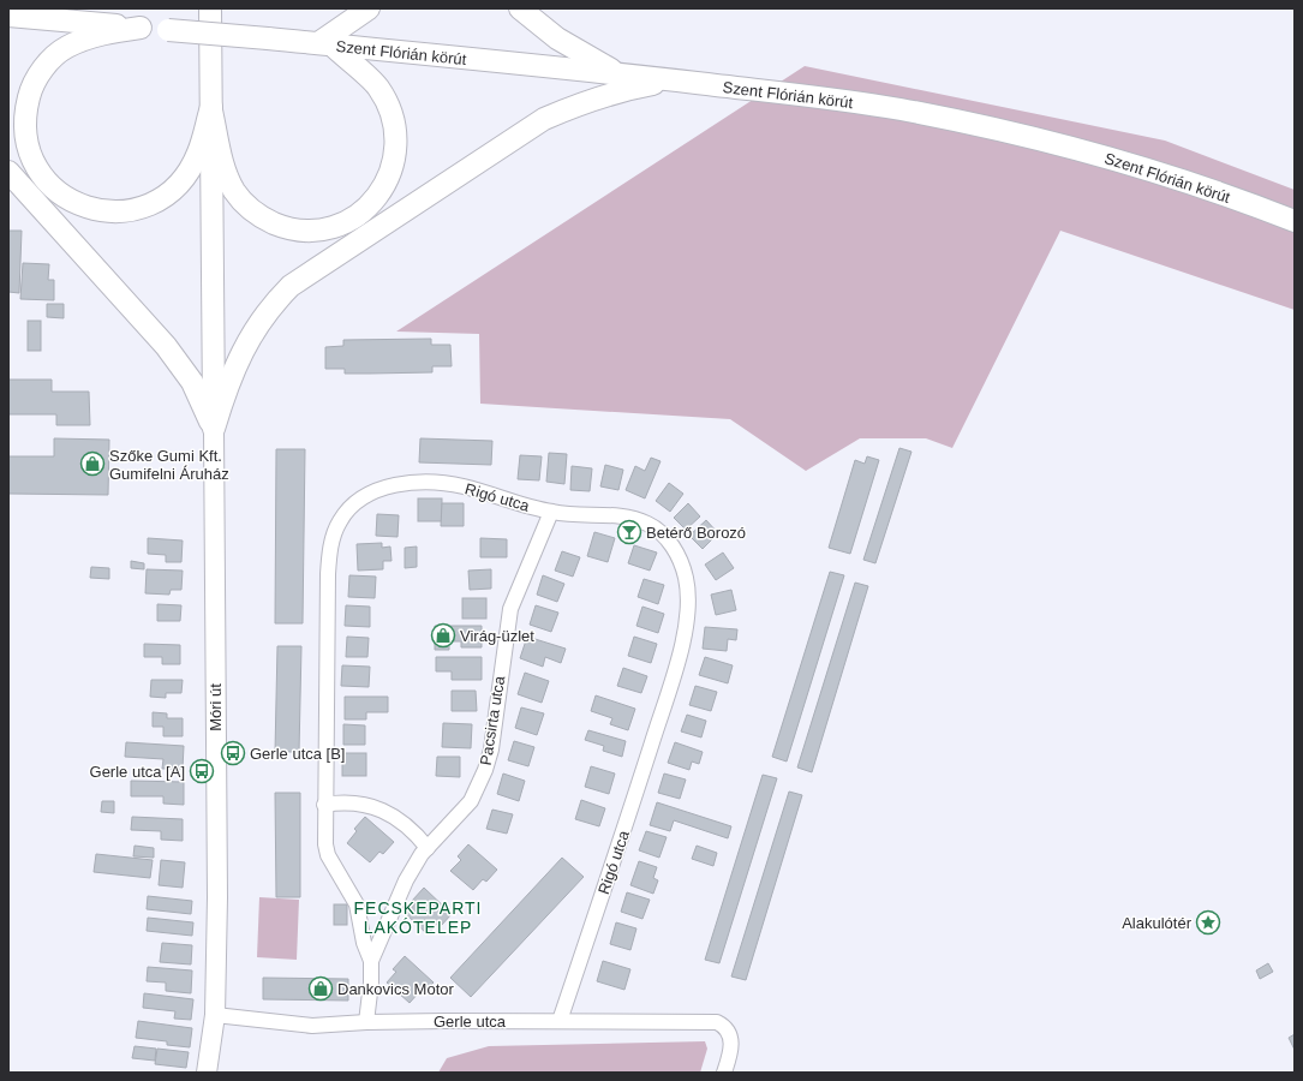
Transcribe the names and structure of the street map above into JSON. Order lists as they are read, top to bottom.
{
  "streets": {
    "main road": ["Szent Flórián körút", "Móri út"],
    "street": ["Rigó utca", "Pacsirta utca", "Gerle utca"]
  },
  "crossings": [
    ["Rigó utca", "Pacsirta utca"],
    ["Rigó utca", "Gerle utca"],
    ["Móri út", "Gerle utca"]
  ],
  "districts": ["FECSKEPARTI LAKÓTELEP"],
  "places": {
    "shop": ["Szőke Gumi Kft. Gumifelni Áruház", "Virág-üzlet", "Dankovics Motor"],
    "bar": ["Betérő Borozó"],
    "bus stop": ["Gerle utca [B]", "Gerle utca [A]"],
    "place": ["Alakulótér"]
  }
}
